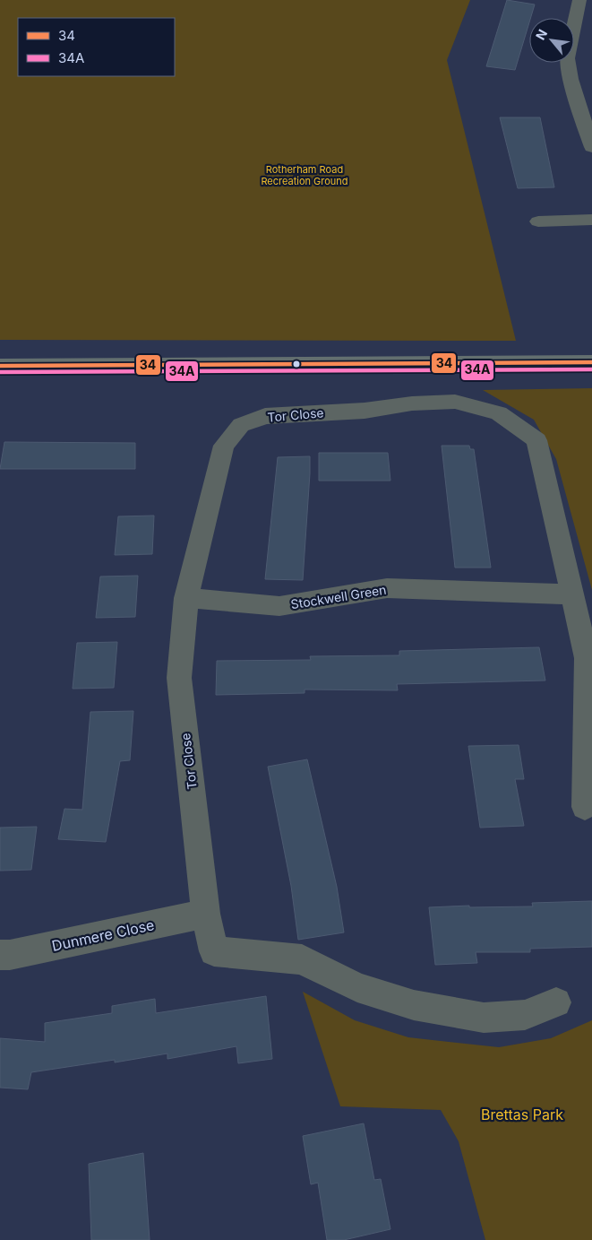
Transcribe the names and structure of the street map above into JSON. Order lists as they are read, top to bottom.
{
  "streets": {
    "street": ["Tor Close", "Stockwell Green", "Dunmere Close"]
  },
  "crossings": [
    ["Tor Close", "Stockwell Green"],
    ["Tor Close", "Dunmere Close"]
  ],
  "parks": ["Rotherham Road Recreation Ground", "Brettas Park"],
  "lines": ["transit line 34", "transit line 34A"],
  "legend": ["34", "34A"],
  "north": "top left"
}
